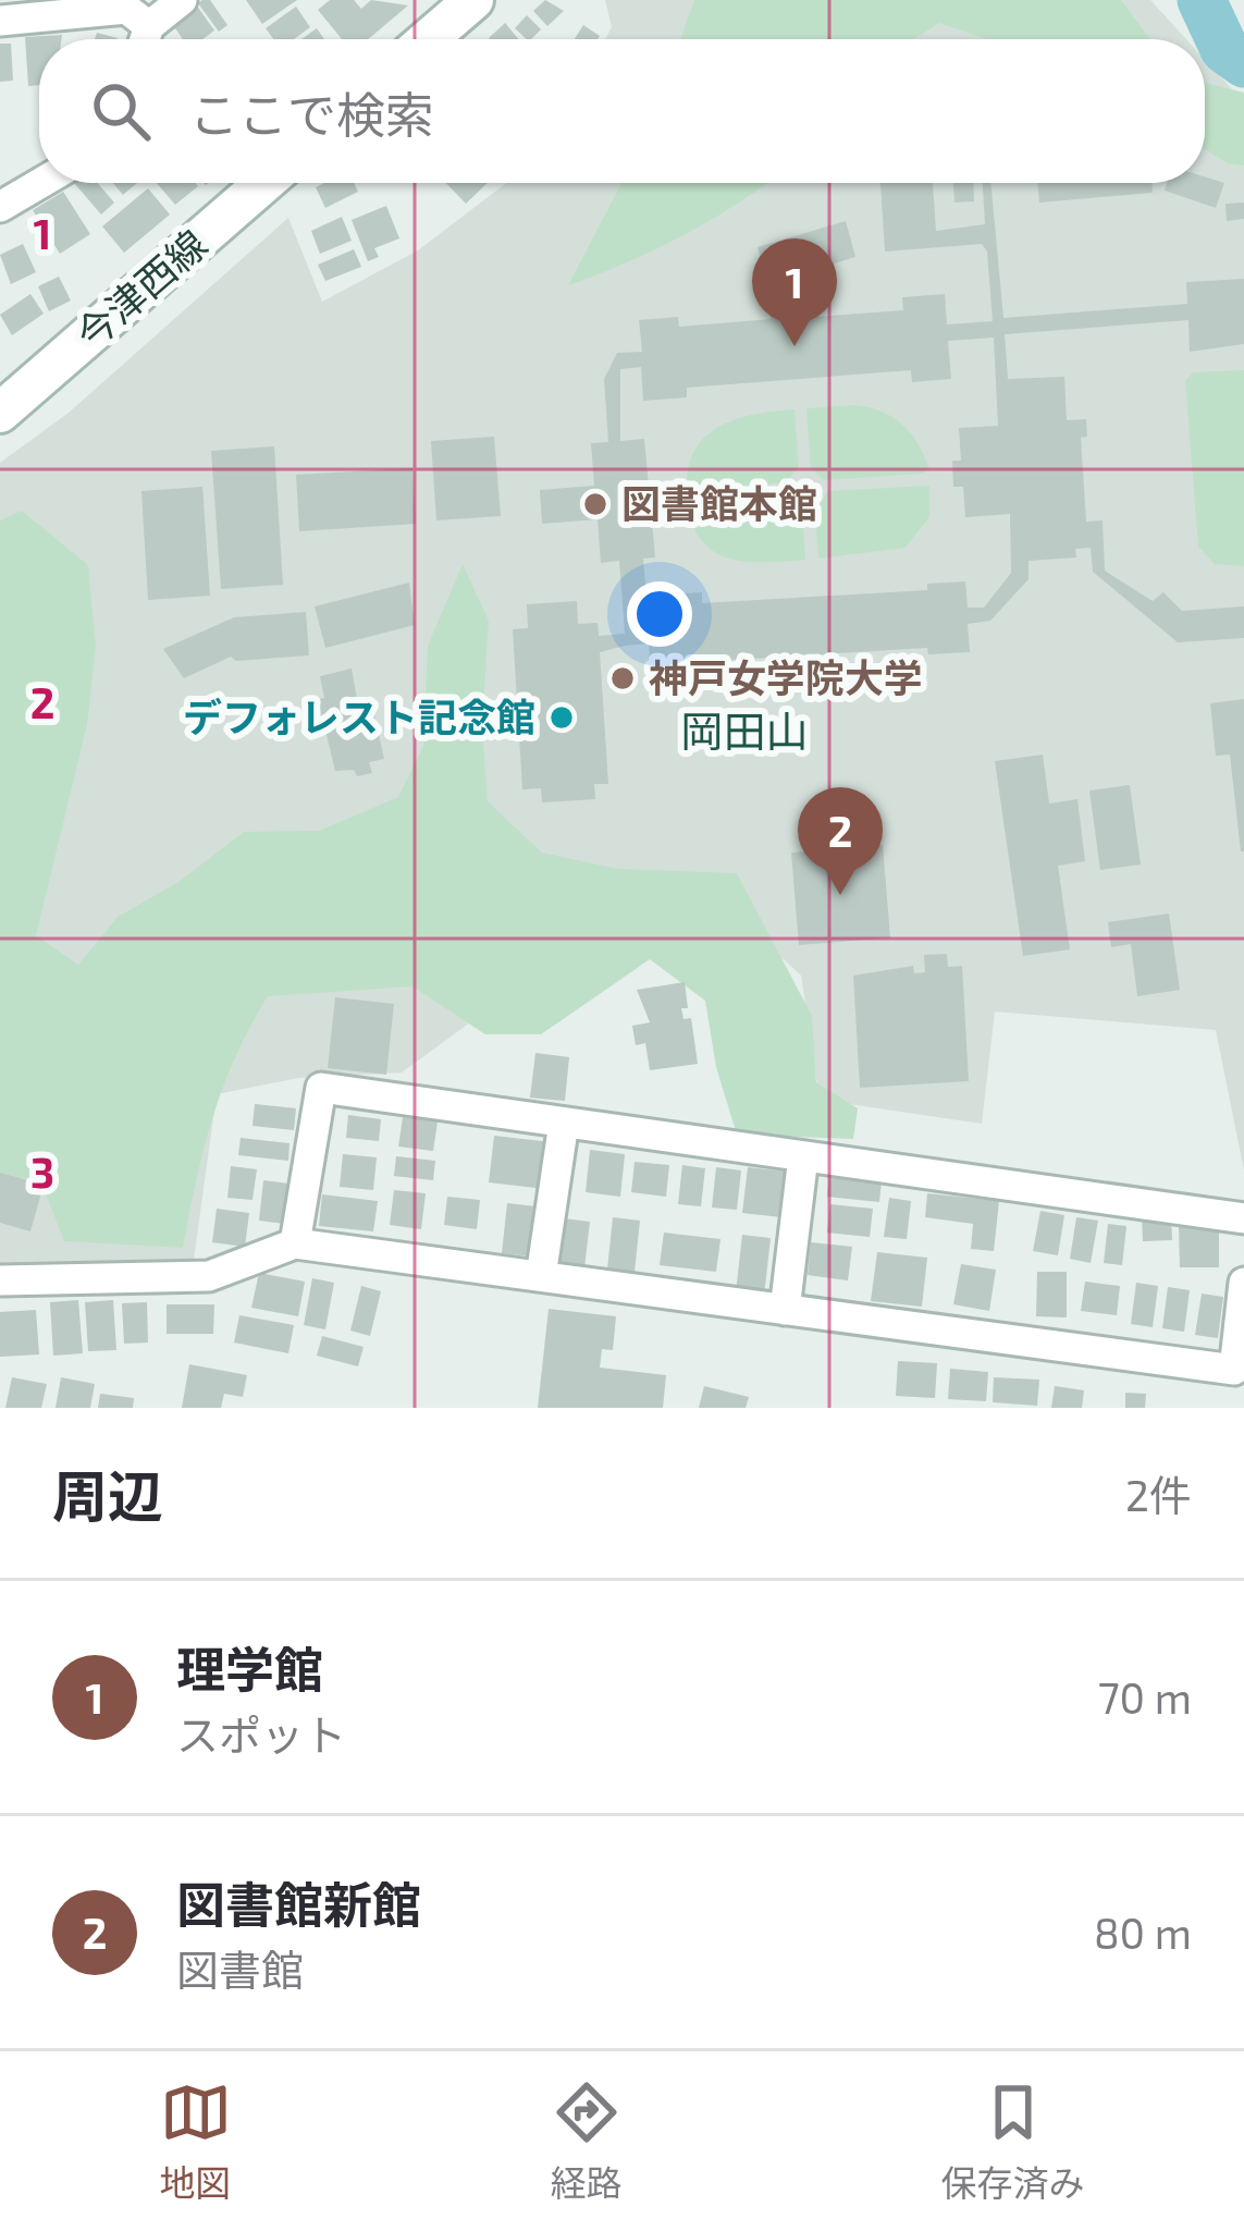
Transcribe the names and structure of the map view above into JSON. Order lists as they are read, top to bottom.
{
  "streets": {
    "street": ["今津西線"]
  },
  "districts": ["岡田山"],
  "places": ["図書館本館", "神戸女学院大学", "デフォレスト記念館"],
  "page": {
    "search": "ここで検索",
    "pins": ["1", "2"],
    "heading": ["周辺", "2件"],
    "list": [
      {
        "mark": "1",
        "name": "理学館",
        "note": "スポット",
        "value": "70 m"
      },
      {
        "mark": "2",
        "name": "図書館新館",
        "note": "図書館",
        "value": "80 m"
      }
    ],
    "nav": ["地図", "経路", "保存済み"]
  },
  "grid": {
    "rows": ["1", "2", "3"]
  }
}
